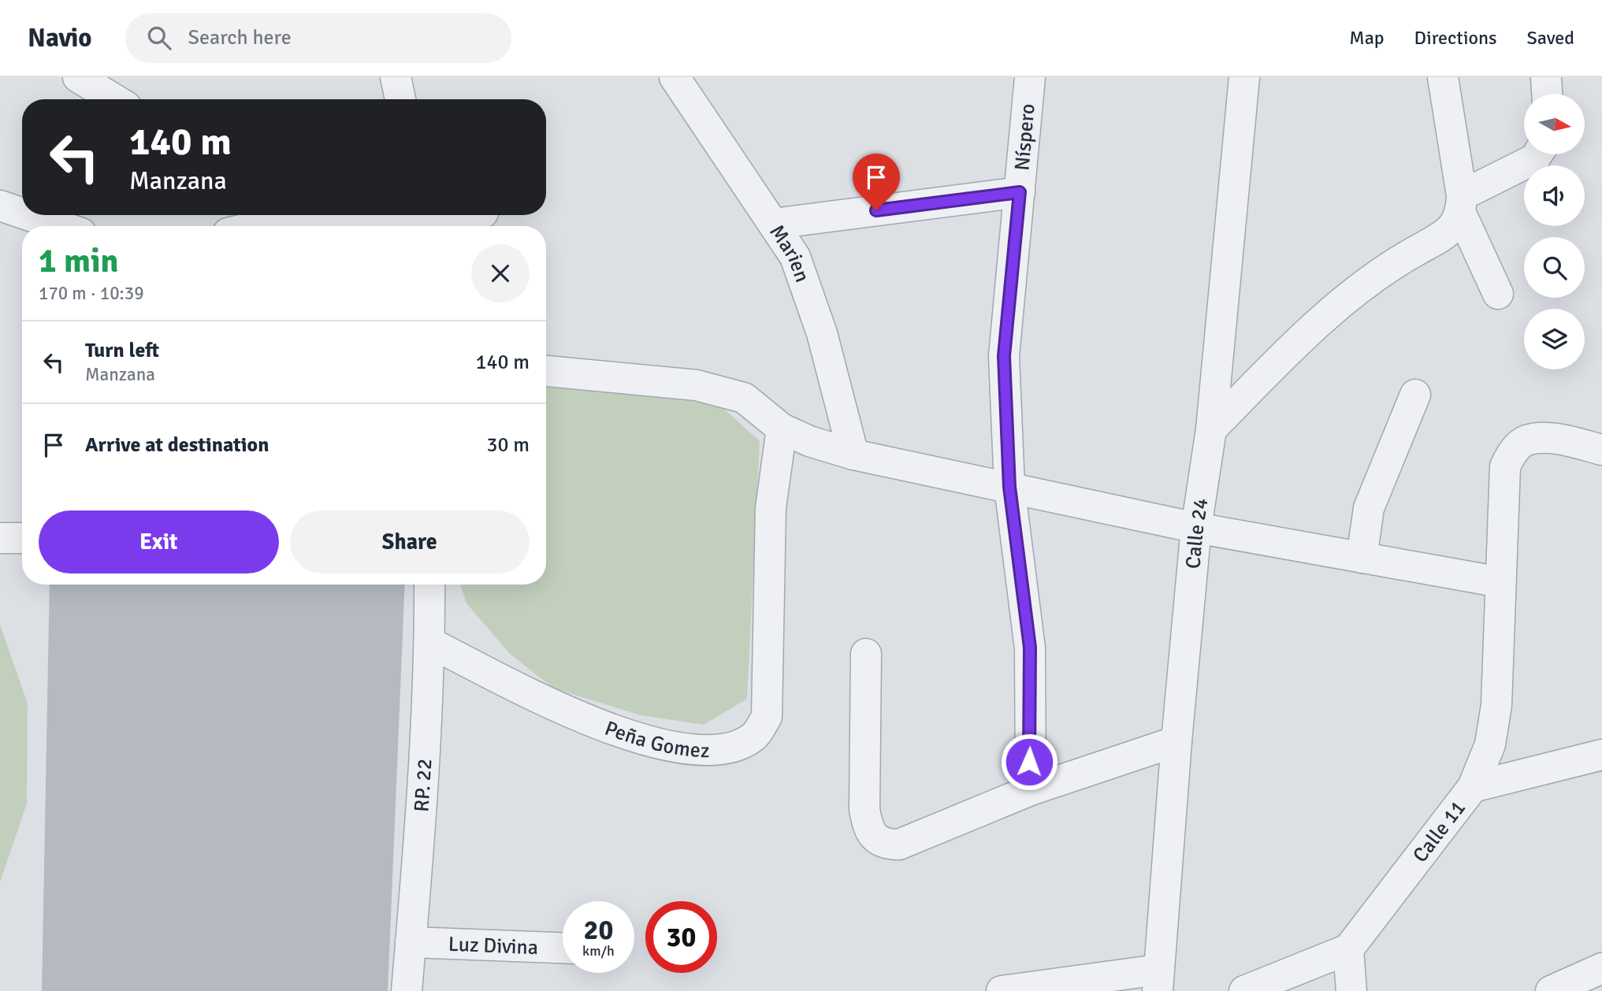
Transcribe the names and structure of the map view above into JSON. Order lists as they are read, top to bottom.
{
  "streets": {
    "street": [
      "Níspero",
      "Marien",
      "Calle 24",
      "Peña Gomez",
      "RP. 22",
      "Calle 11",
      "Luz Divina"
    ]
  },
  "crossings": [
    ["Peña Gomez", "RP. 22"],
    ["RP. 22", "Luz Divina"]
  ],
  "north": "right",
  "page": {
    "header": "Navio",
    "search": "Search here",
    "nav": ["Map", "Directions", "Saved"],
    "turn": ["140 m", "Manzana"],
    "heading": ["1 min", "170 m · 10:39"],
    "list": [
      {
        "name": "Turn left",
        "note": "Manzana",
        "value": "140 m"
      },
      {
        "name": "Arrive at destination",
        "value": "30 m"
      }
    ],
    "buttons": ["Exit", "Share"],
    "speed": "20 km/h",
    "limit": "30"
  }
}
